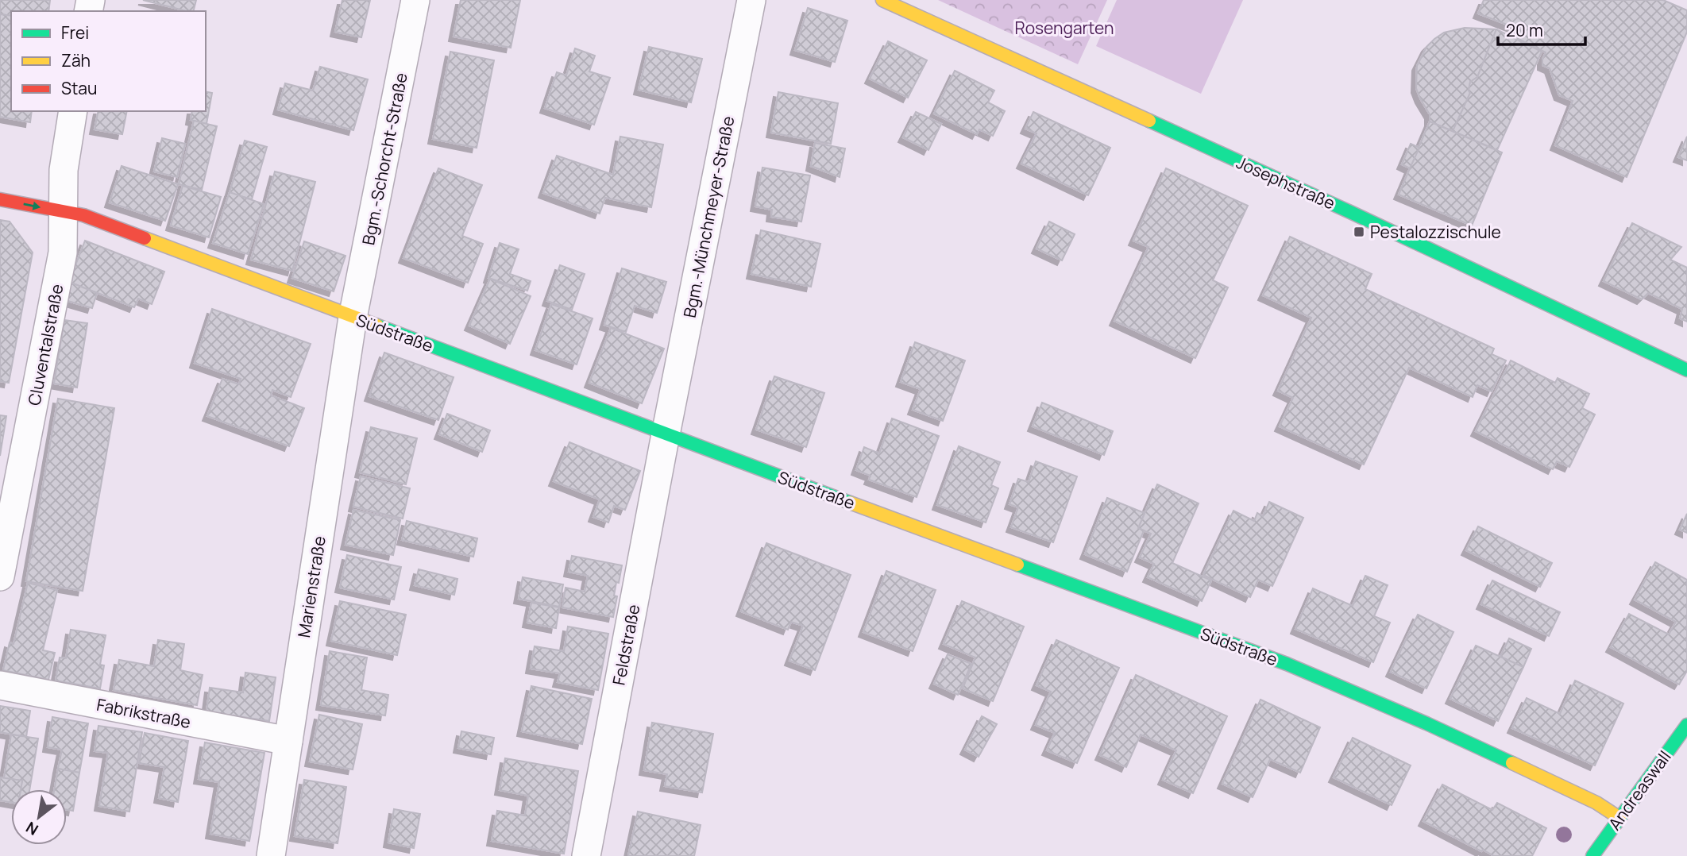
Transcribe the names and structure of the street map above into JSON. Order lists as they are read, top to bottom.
{
  "streets": {
    "street": [
      "Bgm.-Schorcht-Straße",
      "Josephstraße",
      "Bgm.-Münchmeyer-Straße",
      "Südstraße",
      "Cluventalstraße",
      "Marienstraße",
      "Feldstraße",
      "Fabrikstraße",
      "Andreaswall"
    ]
  },
  "crossings": [
    ["Bgm.-Schorcht-Straße", "Südstraße"],
    ["Bgm.-Schorcht-Straße", "Marienstraße"],
    ["Bgm.-Münchmeyer-Straße", "Südstraße"],
    ["Bgm.-Münchmeyer-Straße", "Feldstraße"],
    ["Südstraße", "Cluventalstraße"],
    ["Südstraße", "Marienstraße"],
    ["Südstraße", "Feldstraße"],
    ["Südstraße", "Andreaswall"],
    ["Marienstraße", "Fabrikstraße"]
  ],
  "parks": ["Rosengarten"],
  "places": {
    "transit": ["Pestalozzischule"]
  },
  "legend": ["Frei", "Zäh", "Stau"],
  "scale_bar": "20 m",
  "north": "bottom left"
}
